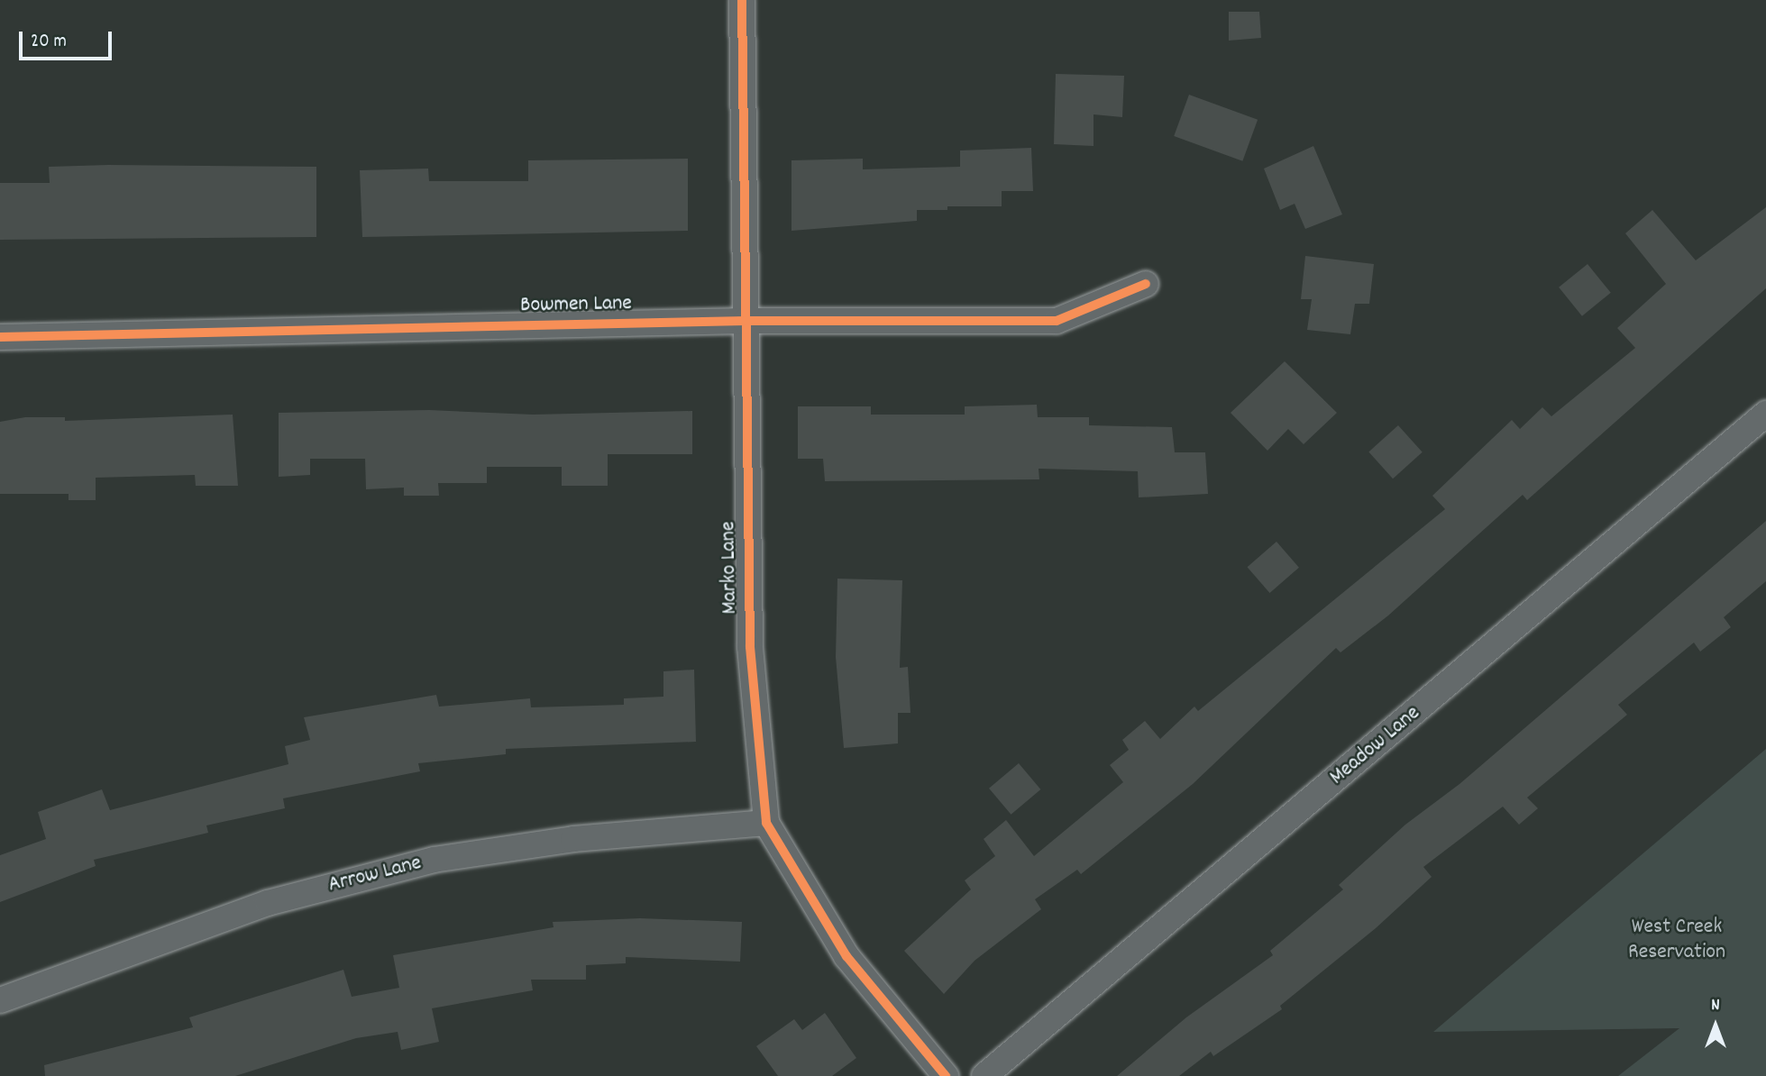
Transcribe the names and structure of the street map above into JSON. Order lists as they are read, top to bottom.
{
  "streets": {
    "street": [
      "Bowmen Lane",
      "Marko Lane",
      "Meadow Lane",
      "Arrow Lane"
    ]
  },
  "crossings": [
    ["Bowmen Lane", "Marko Lane"],
    ["Marko Lane", "Arrow Lane"]
  ],
  "parks": ["West Creek Reservation"],
  "scale_bar": "20 m",
  "north": "top"
}
